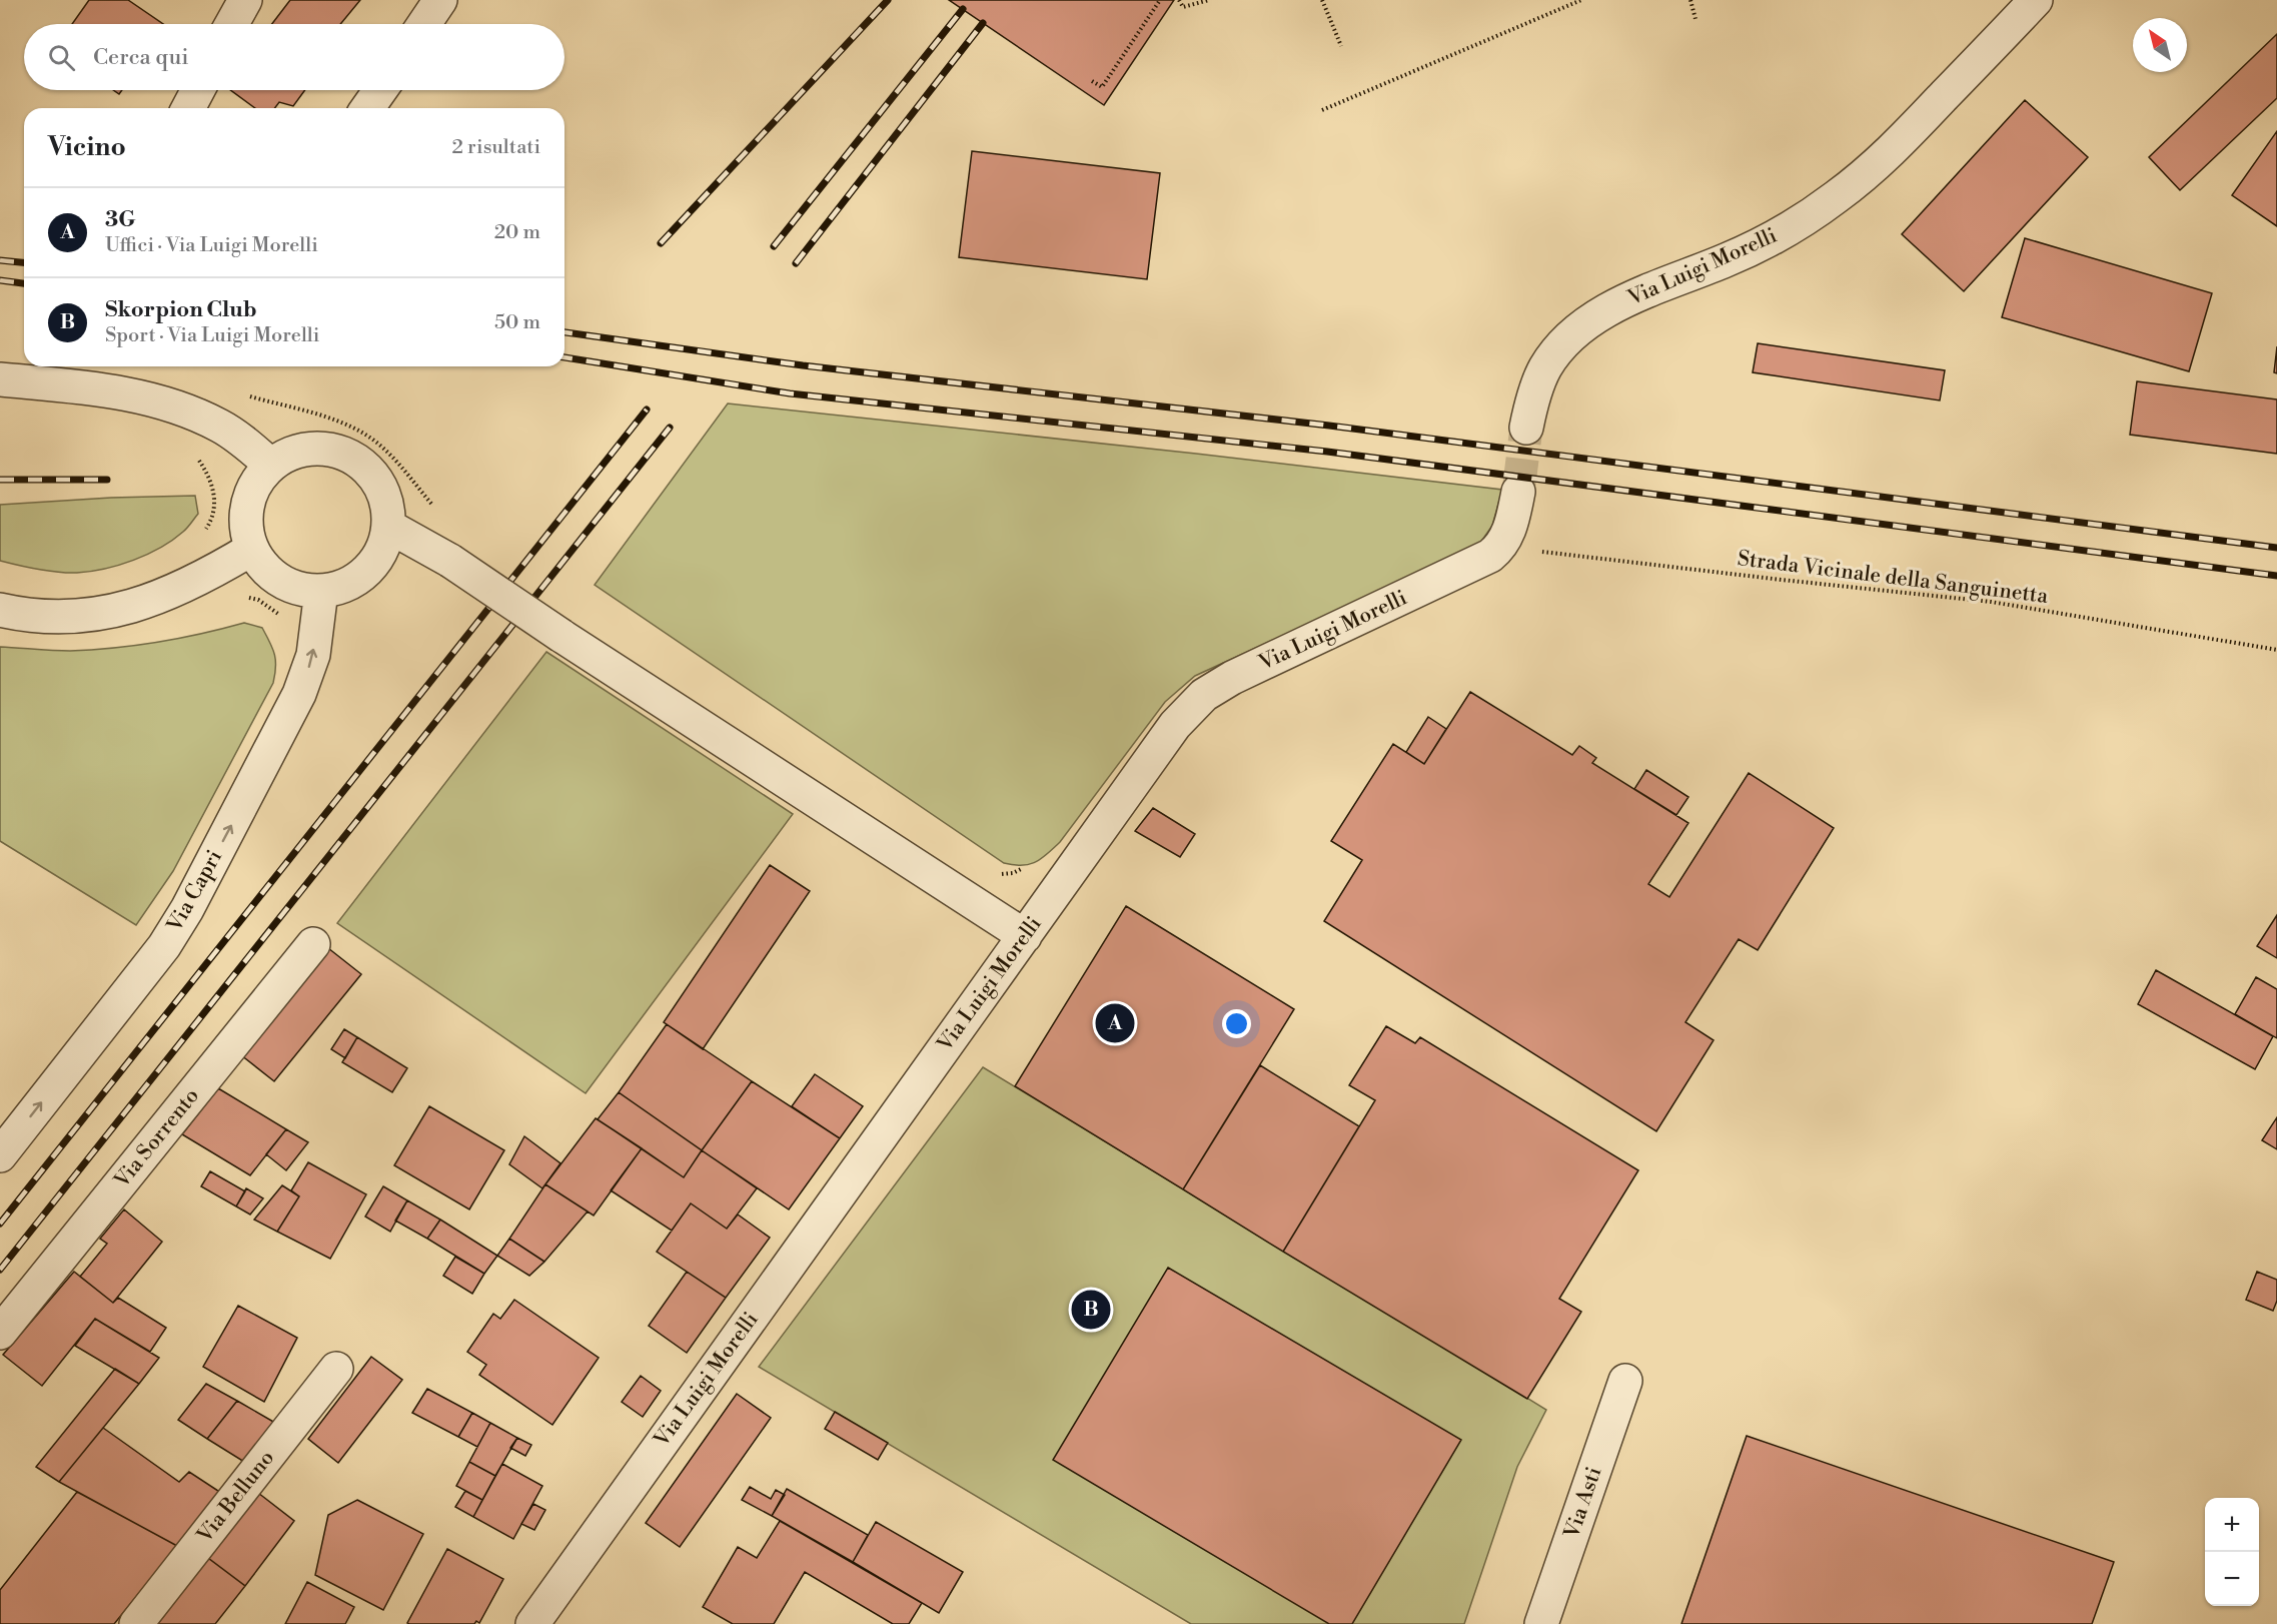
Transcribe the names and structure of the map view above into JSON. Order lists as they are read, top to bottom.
{
  "streets": {
    "street": [
      "Via Luigi Morelli",
      "Via Capri",
      "Via Sorrento",
      "Via Belluno",
      "Via Asti"
    ],
    "path": ["Strada Vicinale della Sanguinetta"]
  },
  "crossings": [
    ["Via Luigi Morelli", "Strada Vicinale della Sanguinetta"]
  ],
  "one_way": ["Via Capri"],
  "north": "top left",
  "page": {
    "search": "Cerca qui",
    "heading": ["Vicino", "2 risultati"],
    "list": [
      {
        "mark": "A",
        "name": "3G",
        "note": "Uffici · Via Luigi Morelli",
        "value": "20 m"
      },
      {
        "mark": "B",
        "name": "Skorpion Club",
        "note": "Sport · Via Luigi Morelli",
        "value": "50 m"
      }
    ],
    "pins": ["A", "B"],
    "map_buttons": ["+", "−"]
  }
}
